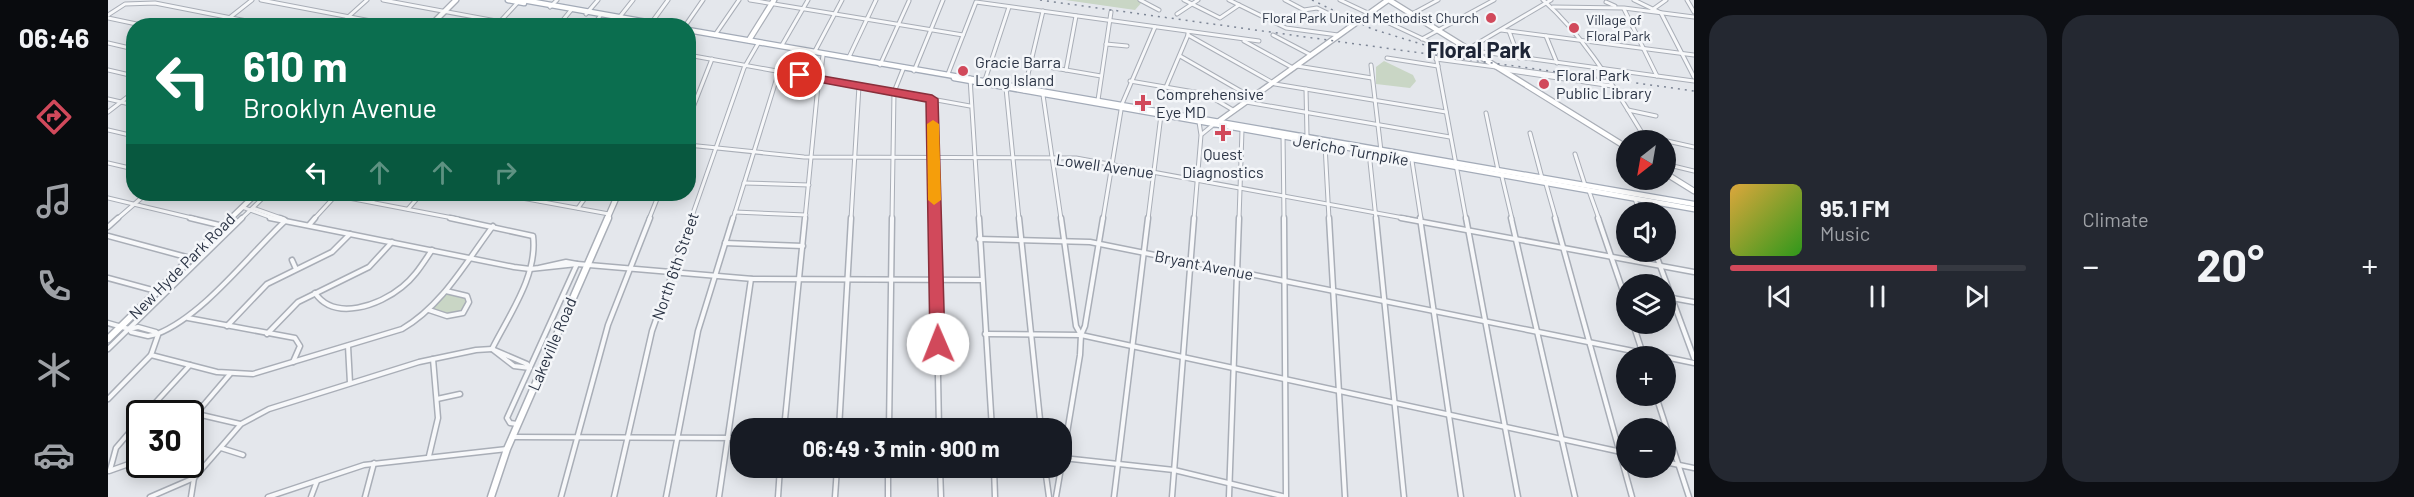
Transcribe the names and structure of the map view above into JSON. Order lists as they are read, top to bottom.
{
  "streets": {
    "main road": ["Jericho Turnpike", "New Hyde Park Road", "Lakeville Road"],
    "street": ["Lowell Avenue", "Bryant Avenue", "North 6th Street"]
  },
  "crossings": [
    ["Jericho Turnpike", "North 6th Street"],
    ["Lowell Avenue", "North 6th Street"]
  ],
  "districts": ["Floral Park"],
  "places": {
    "other": [
      "Floral Park United Methodist Church",
      "Village of Floral Park",
      "Gracie Barra Long Island",
      "Floral Park Public Library"
    ],
    "health": ["Comprehensive Eye MD", "Quest Diagnostics"]
  },
  "north": "bottom left",
  "page": {
    "tabs": "06:46",
    "tile": "Climate",
    "turn": ["610 m", "Brooklyn Avenue"],
    "map_buttons": ["+", "−"],
    "song": ["95.1 FM", "Music"],
    "heat": ["−", "20°", "+"],
    "limit": "30",
    "trip": "06:49 · 3 min · 900 m"
  }
}
